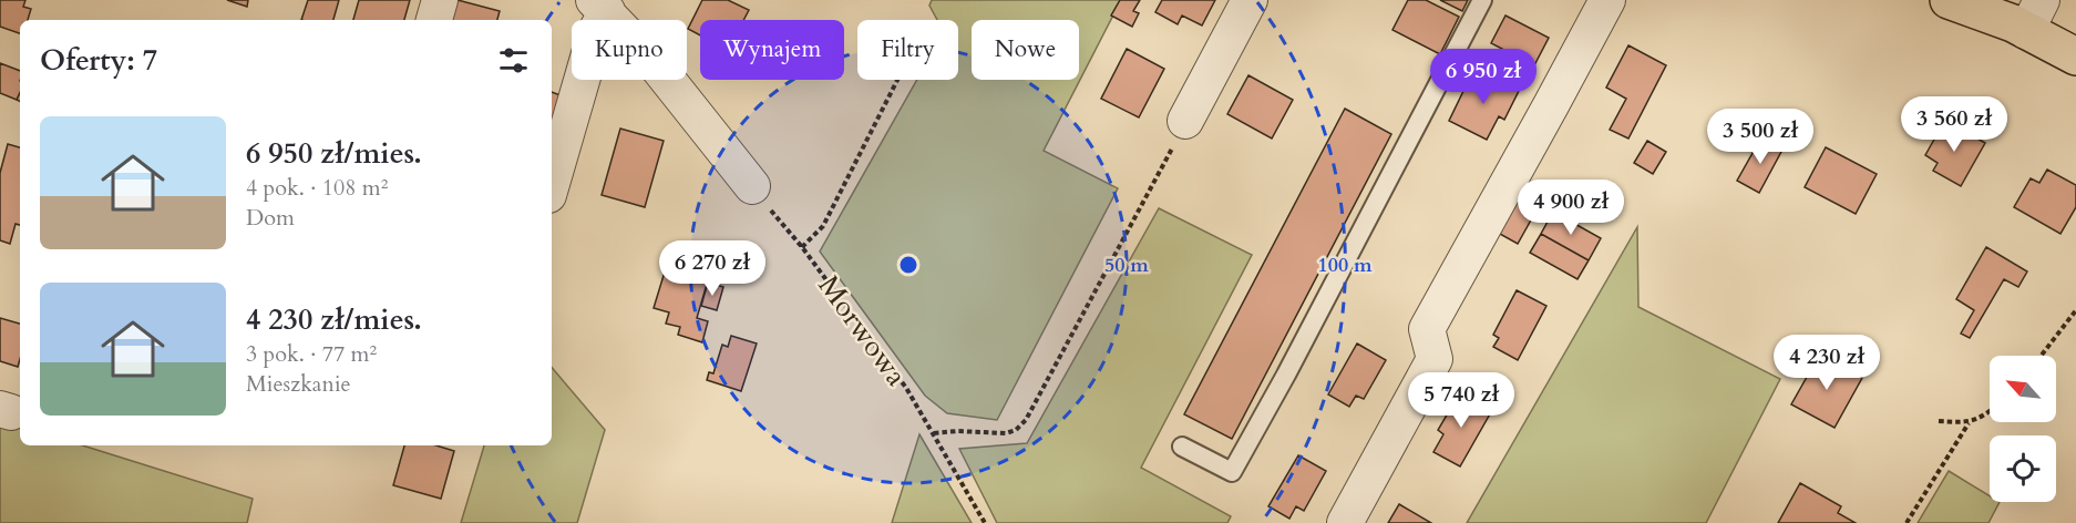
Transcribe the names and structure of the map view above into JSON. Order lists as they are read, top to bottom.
{
  "streets": {
    "path": ["Morwowa"]
  },
  "north": "top left",
  "page": {
    "chip": [
      "Kupno",
      "Wynajem",
      "Filtry",
      "Nowe"
    ],
    "heading": "Oferty: 7",
    "price": [
      "6 950 zł",
      "3 560 zł",
      "3 500 zł",
      "4 900 zł",
      "6 270 zł",
      "4 230 zł",
      "5 740 zł"
    ],
    "list": [
      {
        "name": "6 950 zł/mies.",
        "note": "4 pok. · 108 m² · Dom"
      },
      {
        "name": "4 230 zł/mies.",
        "note": "3 pok. · 77 m² · Mieszkanie"
      }
    ]
  },
  "rings": ["50 m", "100 m"]
}
